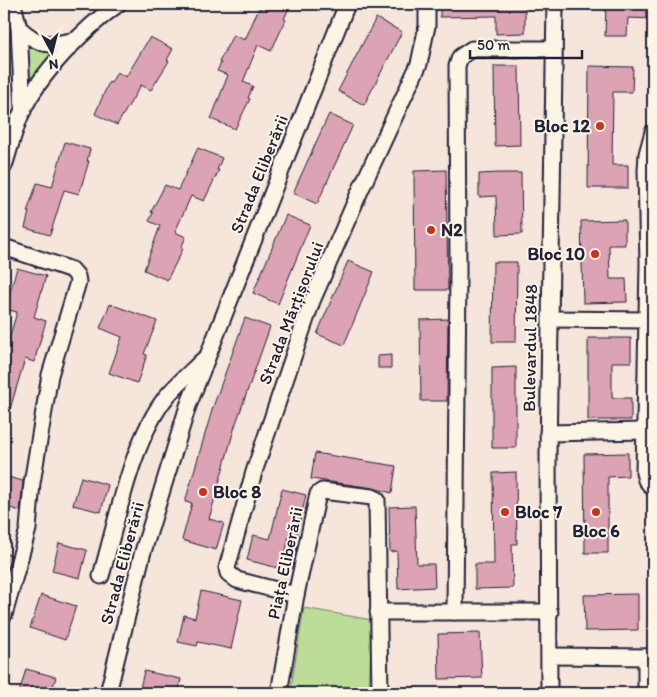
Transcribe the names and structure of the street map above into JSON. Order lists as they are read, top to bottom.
{
  "streets": {
    "street": [
      "Strada Eliberării",
      "Strada Mărțișorului",
      "Bulevardul 1848",
      "Piața Eliberării"
    ]
  },
  "crossings": [
    ["Strada Mărțișorului", "Piața Eliberării"]
  ],
  "places": [
    "Bloc 12",
    "N2",
    "Bloc 10",
    "Bloc 8",
    "Bloc 7",
    "Bloc 6"
  ],
  "scale_bar": "50 m",
  "north": "bottom"
}
